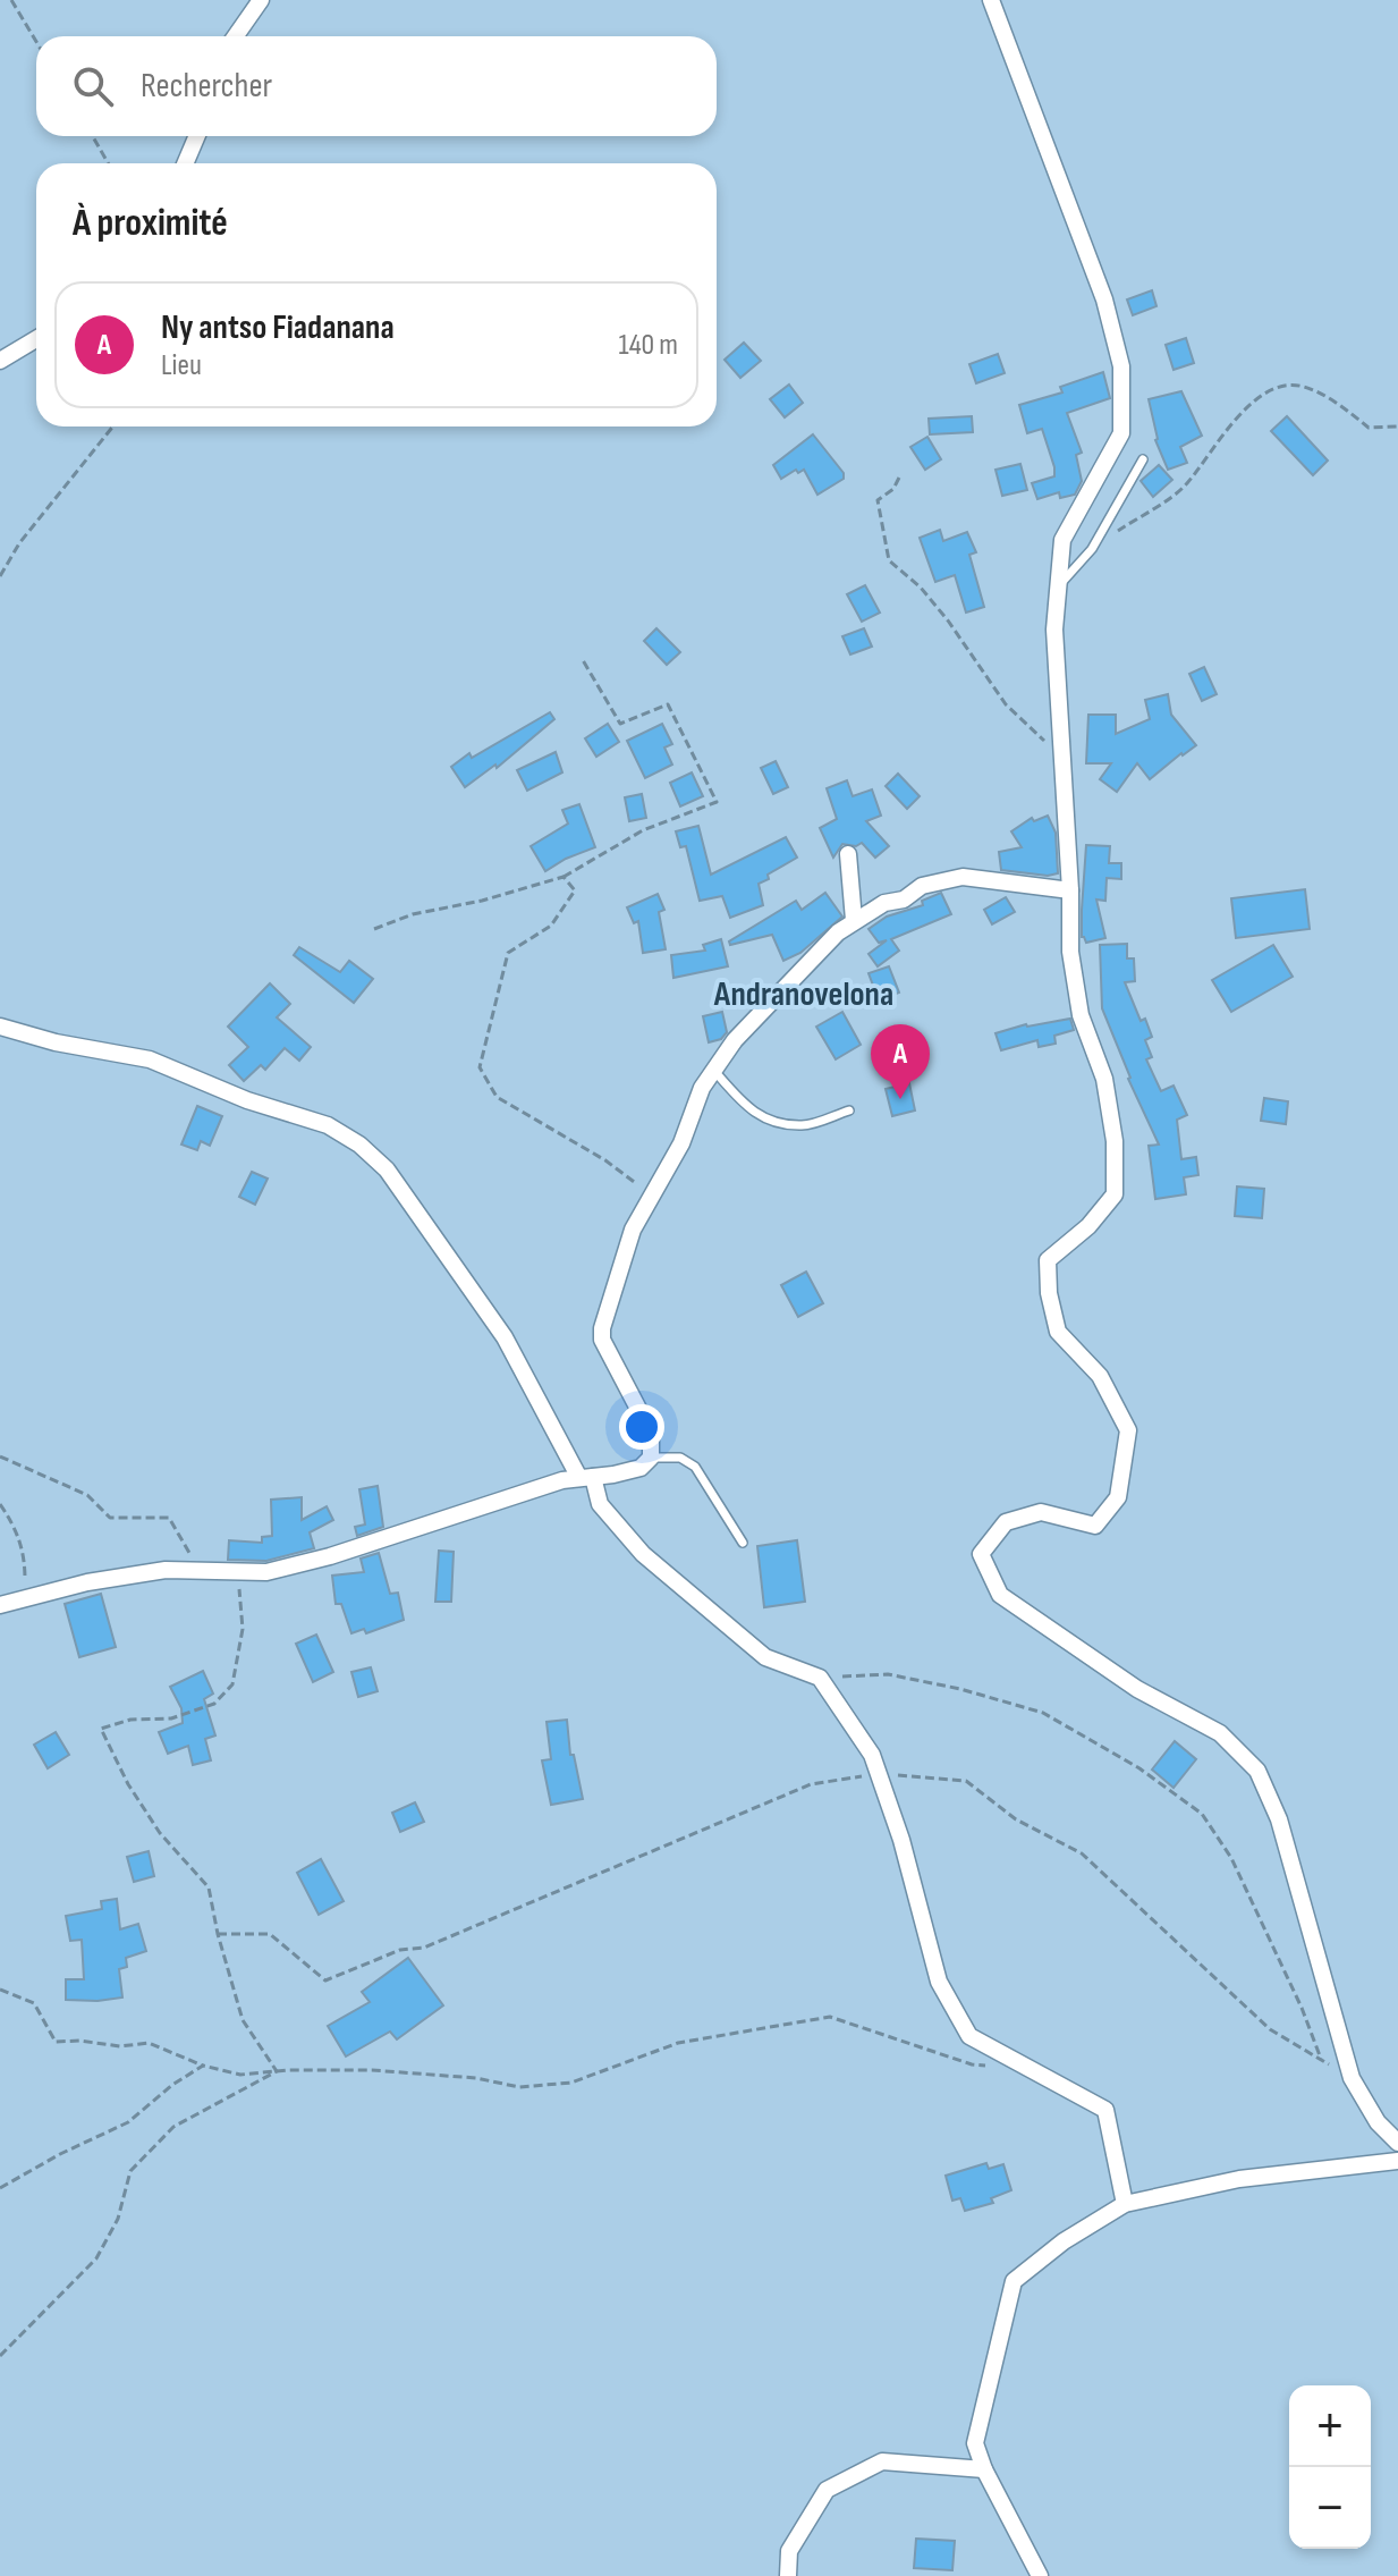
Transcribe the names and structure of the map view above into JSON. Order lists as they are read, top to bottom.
{
  "districts": ["Andranovelona"],
  "page": {
    "search": "Rechercher",
    "heading": "À proximité",
    "list": [
      {
        "mark": "A",
        "name": "Ny antso Fiadanana",
        "note": "Lieu",
        "value": "140 m"
      }
    ],
    "pins": "A",
    "map_buttons": ["+", "−"]
  }
}
